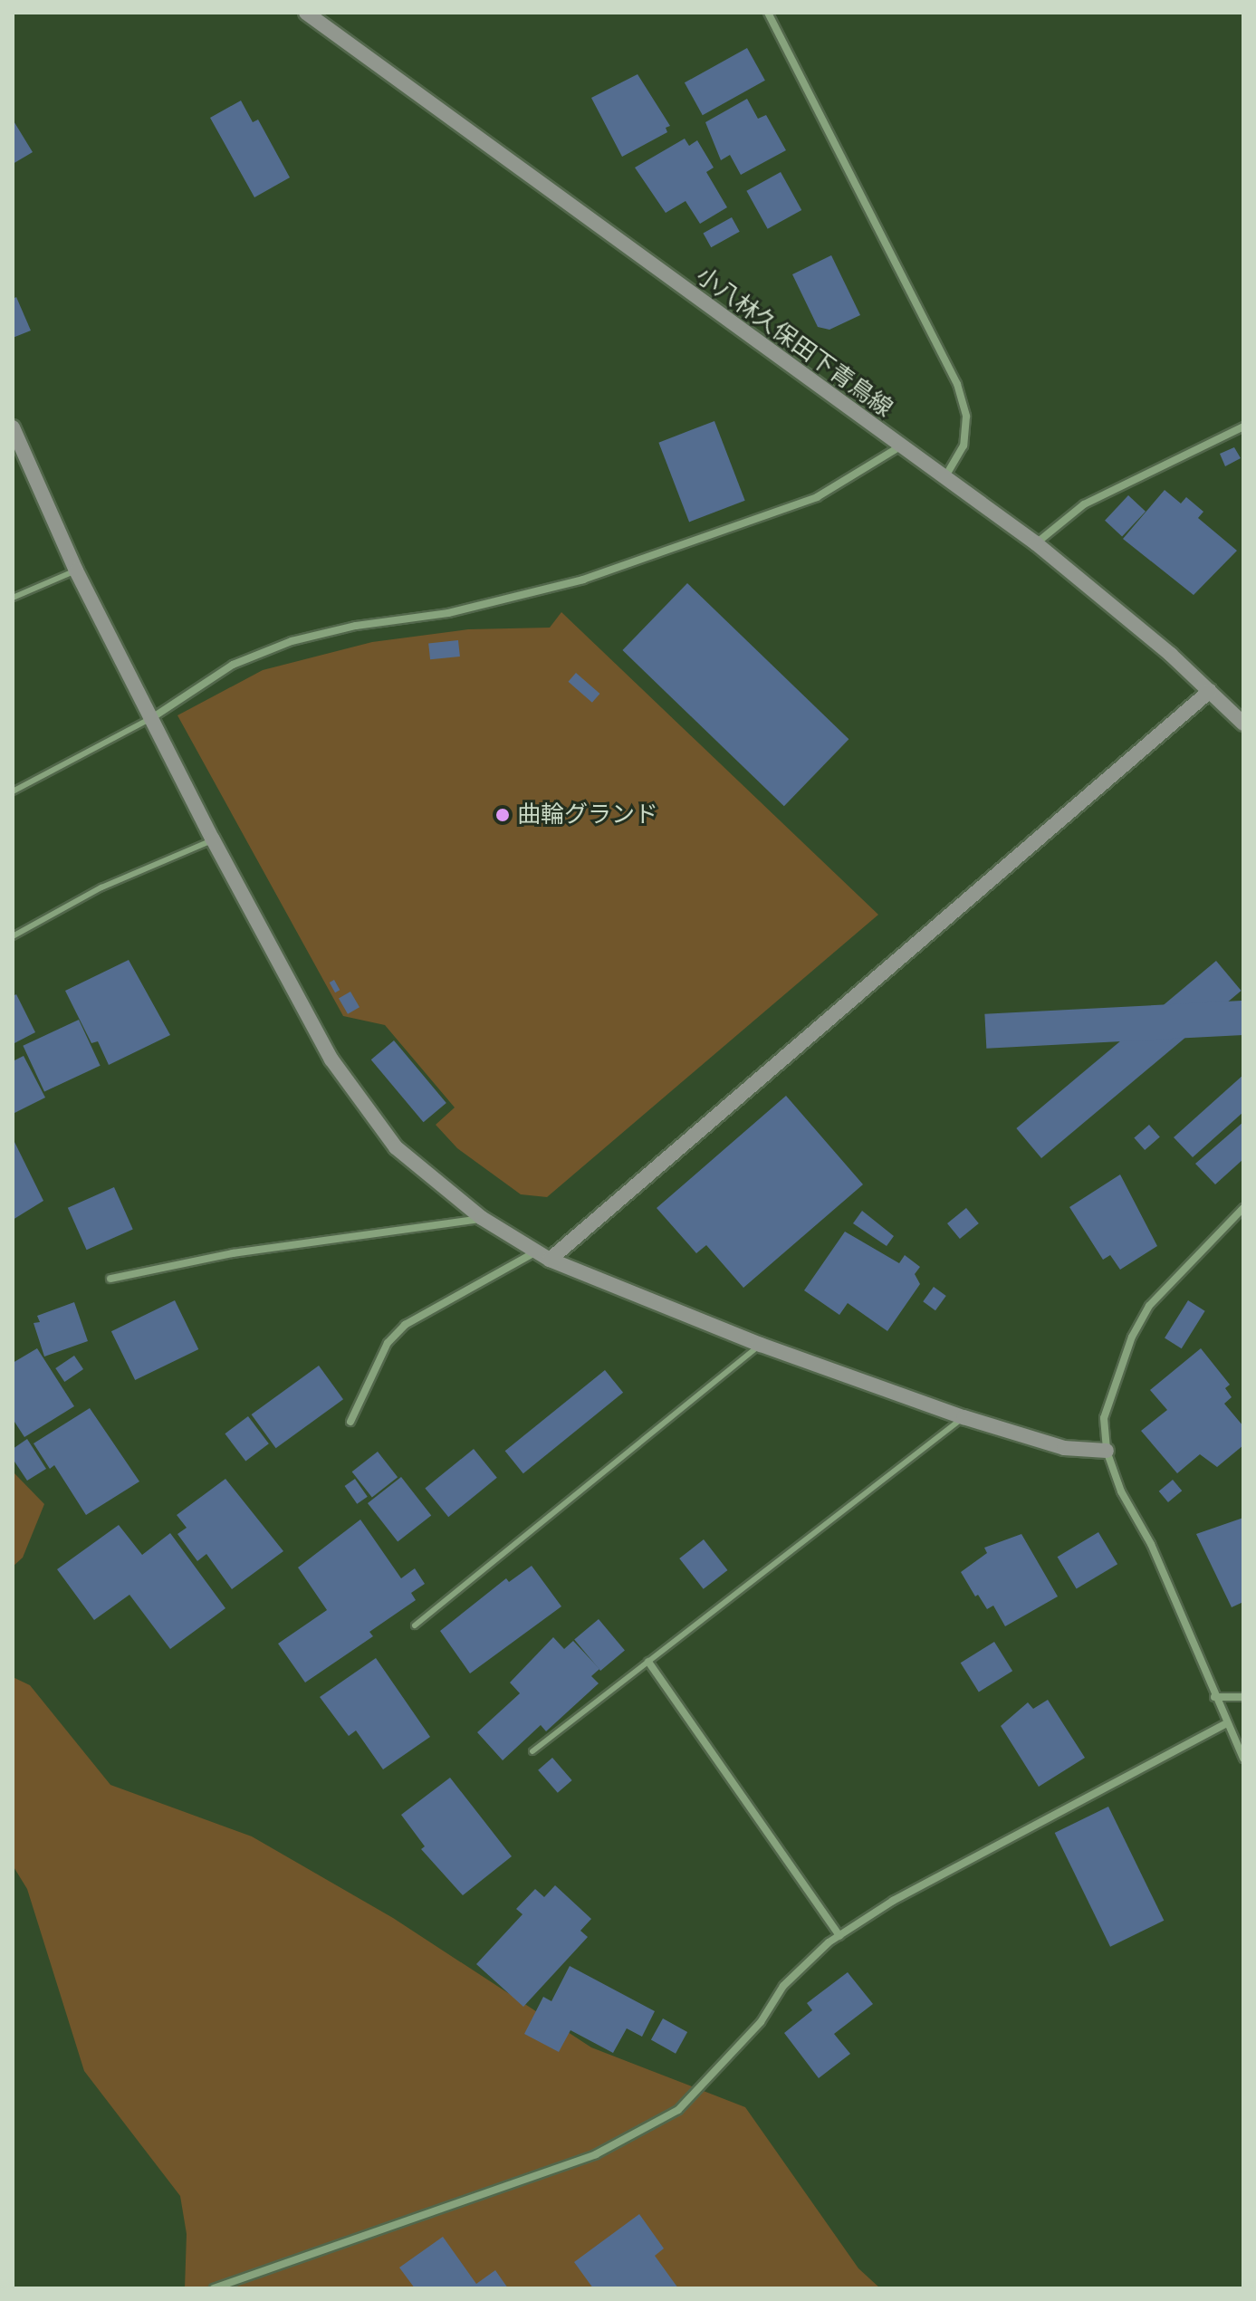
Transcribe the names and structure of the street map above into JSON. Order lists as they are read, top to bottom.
{
  "streets": {
    "street": ["小八林久保田下青鳥線"]
  },
  "places": ["曲輪グランド"]
}
